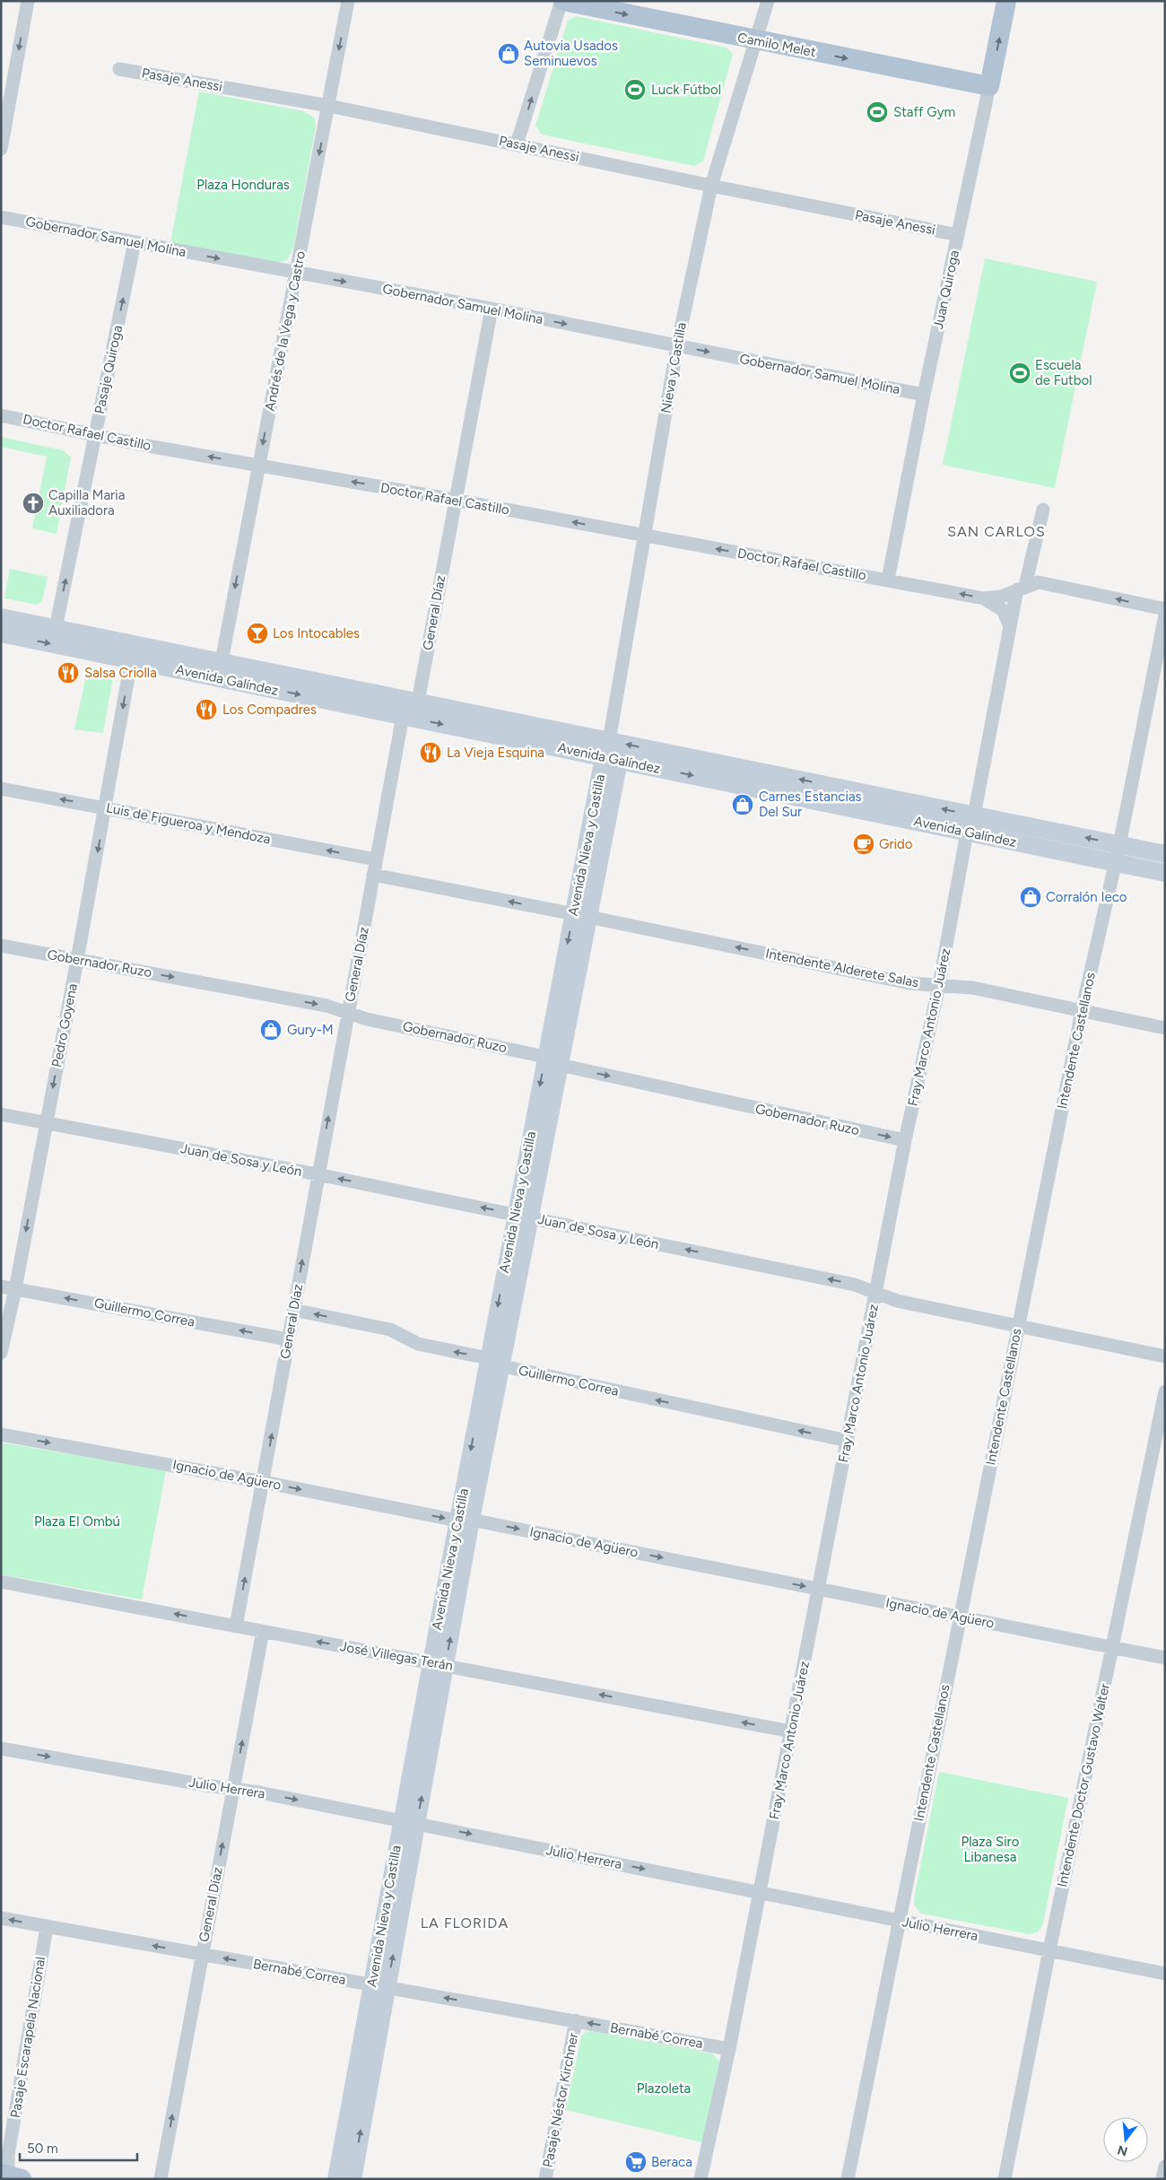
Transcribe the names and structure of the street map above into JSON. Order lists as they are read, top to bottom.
{
  "streets": {
    "main road": [
      "Camilo Melet",
      "Juan Quiroga",
      "Avenida Galíndez",
      "Avenida Nieva y Castilla"
    ],
    "street": [
      "Pasaje Anessi",
      "Gobernador Samuel Molina",
      "Andrés de la Vega y Castro",
      "Nieva y Castilla",
      "Pasaje Quiroga",
      "Doctor Rafael Castillo",
      "General Díaz",
      "Luis de Figueroa y Mendoza",
      "Gobernador Ruzo",
      "Intendente Alderete Salas",
      "Pedro Goyena",
      "Fray Marco Antonio Juárez",
      "Intendente Castellanos",
      "Juan de Sosa y León",
      "Guillermo Correa",
      "Ignacio de Agüero",
      "José Villegas Terán",
      "Intendente Doctor Gustavo Walter",
      "Julio Herrera",
      "Bernabé Correa",
      "Pasaje Escarapela Nacional",
      "Pasaje Néstor Kirchner"
    ]
  },
  "crossings": [
    ["Camilo Melet", "Juan Quiroga"],
    ["Camilo Melet", "Nieva y Castilla"],
    ["Pasaje Anessi", "Juan Quiroga"],
    ["Pasaje Anessi", "Andrés de la Vega y Castro"],
    ["Pasaje Anessi", "Nieva y Castilla"],
    ["Gobernador Samuel Molina", "Juan Quiroga"],
    ["Gobernador Samuel Molina", "Andrés de la Vega y Castro"],
    ["Gobernador Samuel Molina", "Nieva y Castilla"],
    ["Gobernador Samuel Molina", "Pasaje Quiroga"],
    ["Gobernador Samuel Molina", "General Díaz"],
    ["Juan Quiroga", "Doctor Rafael Castillo"],
    ["Andrés de la Vega y Castro", "Doctor Rafael Castillo"],
    ["Andrés de la Vega y Castro", "Avenida Galíndez"],
    ["Nieva y Castilla", "Doctor Rafael Castillo"],
    ["Nieva y Castilla", "Avenida Galíndez"],
    ["Nieva y Castilla", "Avenida Nieva y Castilla"],
    ["Pasaje Quiroga", "Doctor Rafael Castillo"],
    ["Pasaje Quiroga", "Avenida Galíndez"],
    ["Doctor Rafael Castillo", "General Díaz"],
    ["General Díaz", "Avenida Galíndez"],
    ["General Díaz", "Luis de Figueroa y Mendoza"],
    ["General Díaz", "Gobernador Ruzo"],
    ["General Díaz", "Juan de Sosa y León"],
    ["General Díaz", "Guillermo Correa"],
    ["General Díaz", "Ignacio de Agüero"],
    ["General Díaz", "José Villegas Terán"],
    ["General Díaz", "Julio Herrera"],
    ["General Díaz", "Bernabé Correa"],
    ["Avenida Galíndez", "Avenida Nieva y Castilla"],
    ["Avenida Galíndez", "Pedro Goyena"],
    ["Avenida Galíndez", "Fray Marco Antonio Juárez"],
    ["Avenida Galíndez", "Intendente Castellanos"],
    ["Luis de Figueroa y Mendoza", "Pedro Goyena"],
    ["Avenida Nieva y Castilla", "Gobernador Ruzo"],
    ["Avenida Nieva y Castilla", "Intendente Alderete Salas"],
    ["Avenida Nieva y Castilla", "Juan de Sosa y León"],
    ["Avenida Nieva y Castilla", "Guillermo Correa"],
    ["Avenida Nieva y Castilla", "Ignacio de Agüero"],
    ["Avenida Nieva y Castilla", "José Villegas Terán"],
    ["Avenida Nieva y Castilla", "Julio Herrera"],
    ["Avenida Nieva y Castilla", "Bernabé Correa"],
    ["Gobernador Ruzo", "Pedro Goyena"],
    ["Gobernador Ruzo", "Fray Marco Antonio Juárez"],
    ["Intendente Alderete Salas", "Fray Marco Antonio Juárez"],
    ["Intendente Alderete Salas", "Intendente Castellanos"],
    ["Pedro Goyena", "Juan de Sosa y León"],
    ["Pedro Goyena", "Guillermo Correa"],
    ["Fray Marco Antonio Juárez", "Juan de Sosa y León"],
    ["Fray Marco Antonio Juárez", "Guillermo Correa"],
    ["Fray Marco Antonio Juárez", "Ignacio de Agüero"],
    ["Fray Marco Antonio Juárez", "José Villegas Terán"],
    ["Fray Marco Antonio Juárez", "Julio Herrera"],
    ["Fray Marco Antonio Juárez", "Bernabé Correa"],
    ["Intendente Castellanos", "Juan de Sosa y León"],
    ["Intendente Castellanos", "Ignacio de Agüero"],
    ["Intendente Castellanos", "Julio Herrera"],
    ["Ignacio de Agüero", "Intendente Doctor Gustavo Walter"],
    ["Intendente Doctor Gustavo Walter", "Julio Herrera"],
    ["Bernabé Correa", "Pasaje Escarapela Nacional"],
    ["Bernabé Correa", "Pasaje Néstor Kirchner"]
  ],
  "one_way": [
    "Camilo Melet",
    "Gobernador Samuel Molina",
    "Andrés de la Vega y Castro",
    "Pasaje Quiroga",
    "Doctor Rafael Castillo",
    "General Díaz",
    "Luis de Figueroa y Mendoza",
    "Gobernador Ruzo",
    "Intendente Alderete Salas",
    "Pedro Goyena",
    "Juan de Sosa y León",
    "Guillermo Correa",
    "Ignacio de Agüero",
    "José Villegas Terán",
    "Julio Herrera",
    "Bernabé Correa"
  ],
  "districts": ["SAN CARLOS", "LA FLORIDA"],
  "parks": [
    "Plaza Honduras",
    "Plaza El Ombú",
    "Plaza Siro Libanesa",
    "Plazoleta"
  ],
  "places": {
    "shop": [
      "Autovia Usados Seminuevos",
      "Carnes Estancias Del Sur",
      "Corralón Ieco",
      "Gury-M"
    ],
    "sports": ["Luck Fútbol", "Staff Gym", "Escuela de Futbol"],
    "church": ["Capilla Maria Auxiliadora"],
    "bar": ["Los Intocables"],
    "restaurant": ["Salsa Criolla", "Los Compadres", "La Vieja Esquina"],
    "cafe": ["Grido"],
    "supermarket": ["Beraca"]
  },
  "scale_bar": "50 m",
  "north": "bottom"
}
